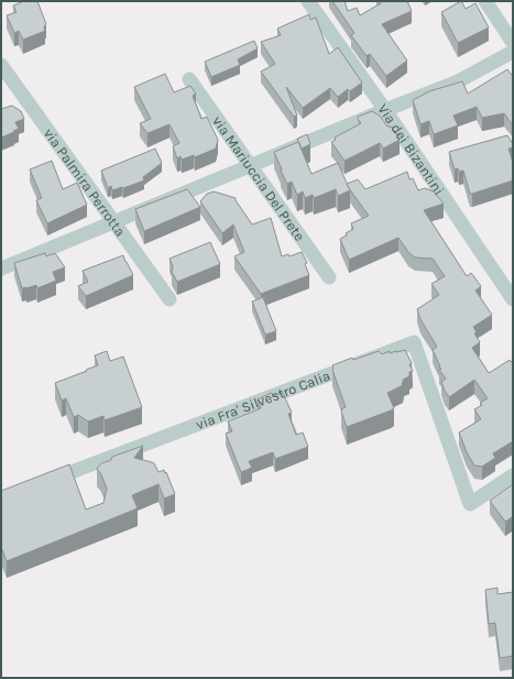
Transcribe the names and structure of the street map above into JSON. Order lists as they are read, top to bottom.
{
  "streets": {
    "street": [
      "Via dei Bizantini",
      "via Mariuccia Del Prete",
      "via Palmira Perrotta",
      "via Fra' Silvestro Calia"
    ]
  }
}
